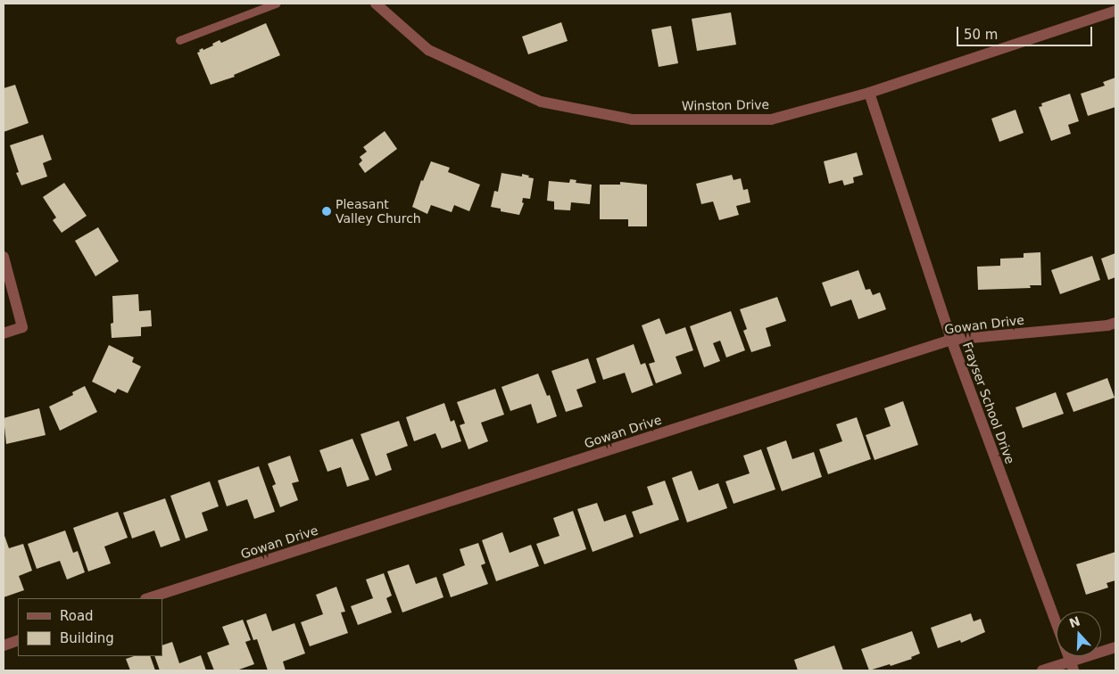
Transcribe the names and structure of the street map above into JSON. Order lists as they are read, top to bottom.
{
  "streets": {
    "street": ["Winston Drive", "Gowan Drive", "Frayser School Drive"]
  },
  "crossings": [
    ["Winston Drive", "Frayser School Drive"],
    ["Gowan Drive", "Frayser School Drive"]
  ],
  "places": ["Pleasant Valley Church"],
  "legend": ["Road", "Building"],
  "scale_bar": "50 m",
  "north": "top"
}
